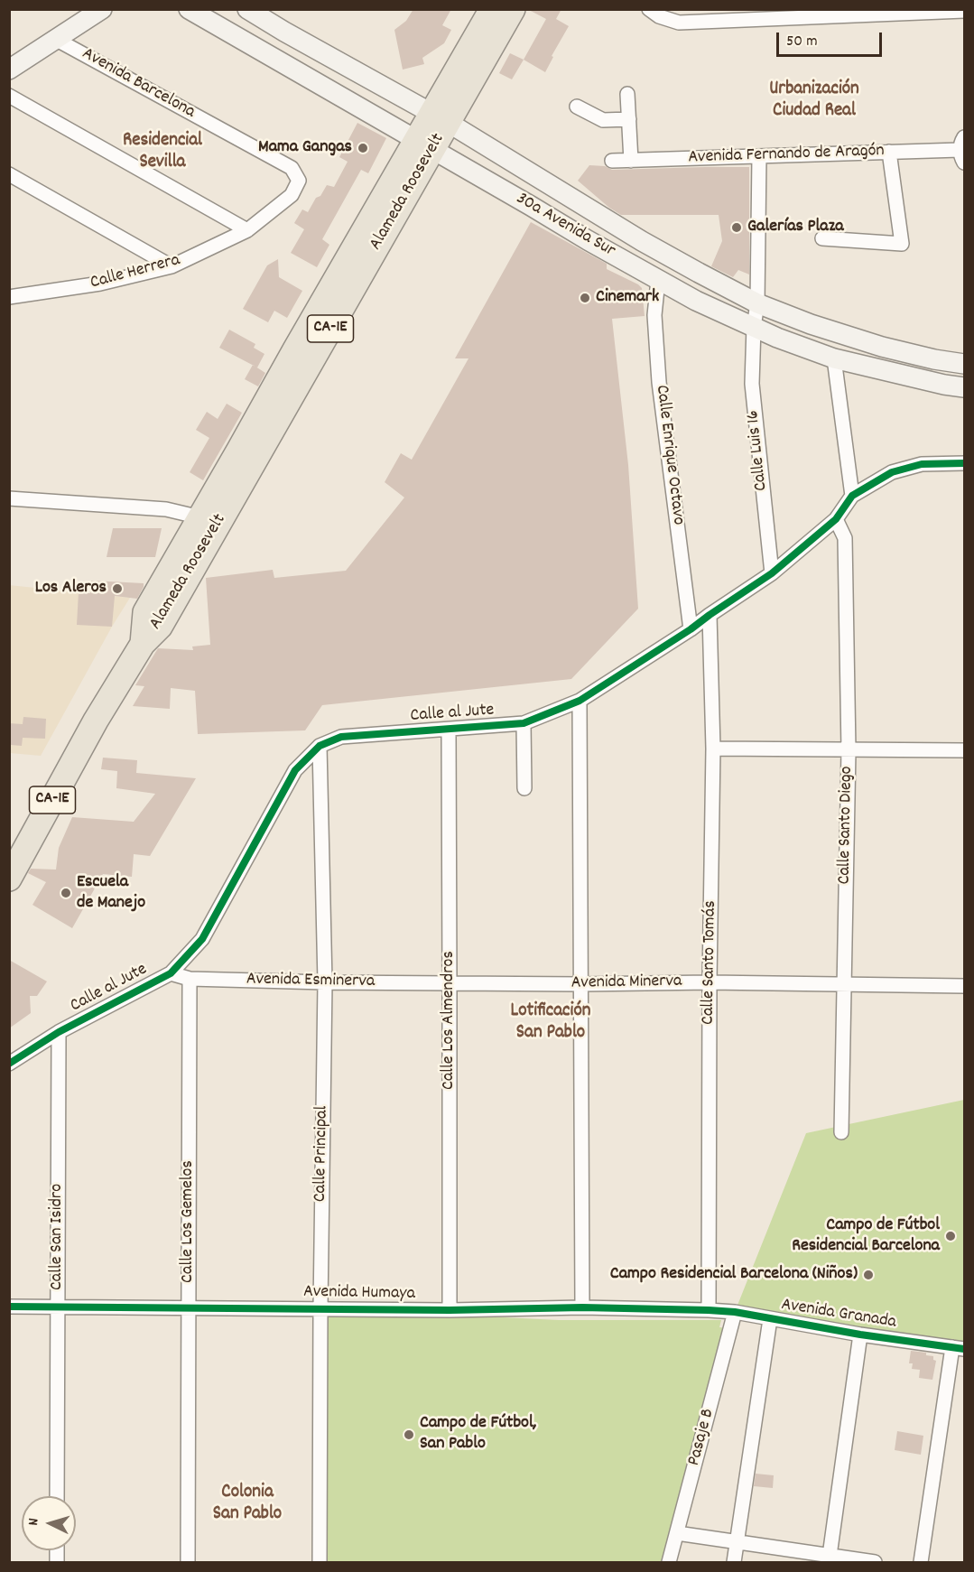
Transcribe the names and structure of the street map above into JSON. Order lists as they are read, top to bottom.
{
  "streets": {
    "highway": ["Alameda Roosevelt", "CA-1E"],
    "street": [
      "Avenida Barcelona",
      "Avenida Fernando de Aragón",
      "30a Avenida Sur",
      "Calle Herrera",
      "Calle Luis 16",
      "Calle Enrique Octavo",
      "Calle al Jute",
      "Calle Santo Diego",
      "Calle Santo Tomás",
      "Avenida Esminerva",
      "Avenida Minerva",
      "Calle Los Almendros",
      "Calle Principal",
      "Calle Los Gemelos",
      "Calle San Isidro",
      "Avenida Humaya",
      "Avenida Granada",
      "Pasaje B"
    ]
  },
  "crossings": [
    ["Avenida Barcelona", "Calle Herrera"],
    ["Avenida Fernando de Aragón", "Calle Luis 16"],
    ["Alameda Roosevelt", "30a Avenida Sur"],
    ["Alameda Roosevelt", "CA-1E"],
    ["30a Avenida Sur", "Calle Luis 16"],
    ["30a Avenida Sur", "Calle Enrique Octavo"],
    ["Calle Luis 16", "Calle al Jute"],
    ["Calle Enrique Octavo", "Calle al Jute"],
    ["Calle al Jute", "Calle Santo Diego"],
    ["Calle al Jute", "Calle Santo Tomás"],
    ["Calle al Jute", "Avenida Esminerva"],
    ["Calle al Jute", "Calle Los Almendros"],
    ["Calle al Jute", "Calle Principal"],
    ["Calle al Jute", "Calle San Isidro"],
    ["Calle Santo Diego", "Avenida Minerva"],
    ["Calle Santo Tomás", "Avenida Minerva"],
    ["Calle Santo Tomás", "Avenida Humaya"],
    ["Calle Santo Tomás", "Avenida Granada"],
    ["Avenida Esminerva", "Avenida Minerva"],
    ["Avenida Esminerva", "Calle Los Almendros"],
    ["Avenida Esminerva", "Calle Principal"],
    ["Avenida Esminerva", "Calle Los Gemelos"],
    ["Avenida Minerva", "Calle Los Almendros"],
    ["Calle Los Almendros", "Avenida Humaya"],
    ["Calle Principal", "Avenida Humaya"],
    ["Calle Los Gemelos", "Avenida Humaya"],
    ["Calle San Isidro", "Avenida Humaya"],
    ["Avenida Humaya", "Avenida Granada"],
    ["Avenida Granada", "Pasaje B"]
  ],
  "districts": [
    "Urbanización Ciudad Real",
    "Residencial Sevilla",
    "Lotificación San Pablo",
    "Colonia San Pablo"
  ],
  "places": [
    "Mama Gangas",
    "Galerías Plaza",
    "Cinemark",
    "Los Aleros",
    "Escuela de Manejo",
    "Campo de Fútbol Residencial Barcelona",
    "Campo Residencial Barcelona (Niños)",
    "Campo de Fútbol, San Pablo"
  ],
  "scale_bar": "50 m",
  "north": "left"
}
